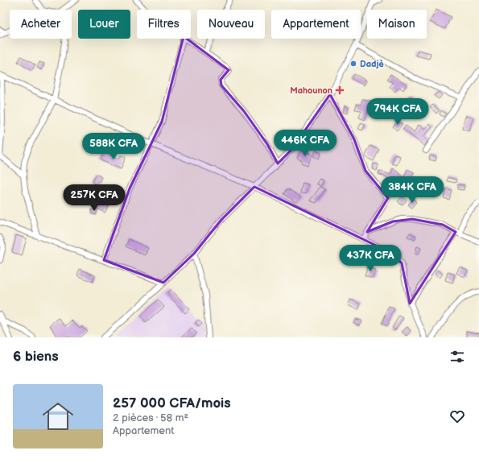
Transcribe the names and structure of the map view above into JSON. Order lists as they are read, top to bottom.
{
  "places": {
    "other": ["Dadjè"],
    "health": ["Mahounon"]
  },
  "page": {
    "chip": [
      "Acheter",
      "Louer",
      "Filtres",
      "Nouveau",
      "Appartement",
      "Maison"
    ],
    "price": [
      "794K CFA",
      "446K CFA",
      "588K CFA",
      "384K CFA",
      "257K CFA",
      "437K CFA"
    ],
    "heading": "6 biens",
    "list": [
      {
        "name": "257 000 CFA/mois",
        "note": "2 pièces · 58 m² · Appartement"
      }
    ]
  }
}
